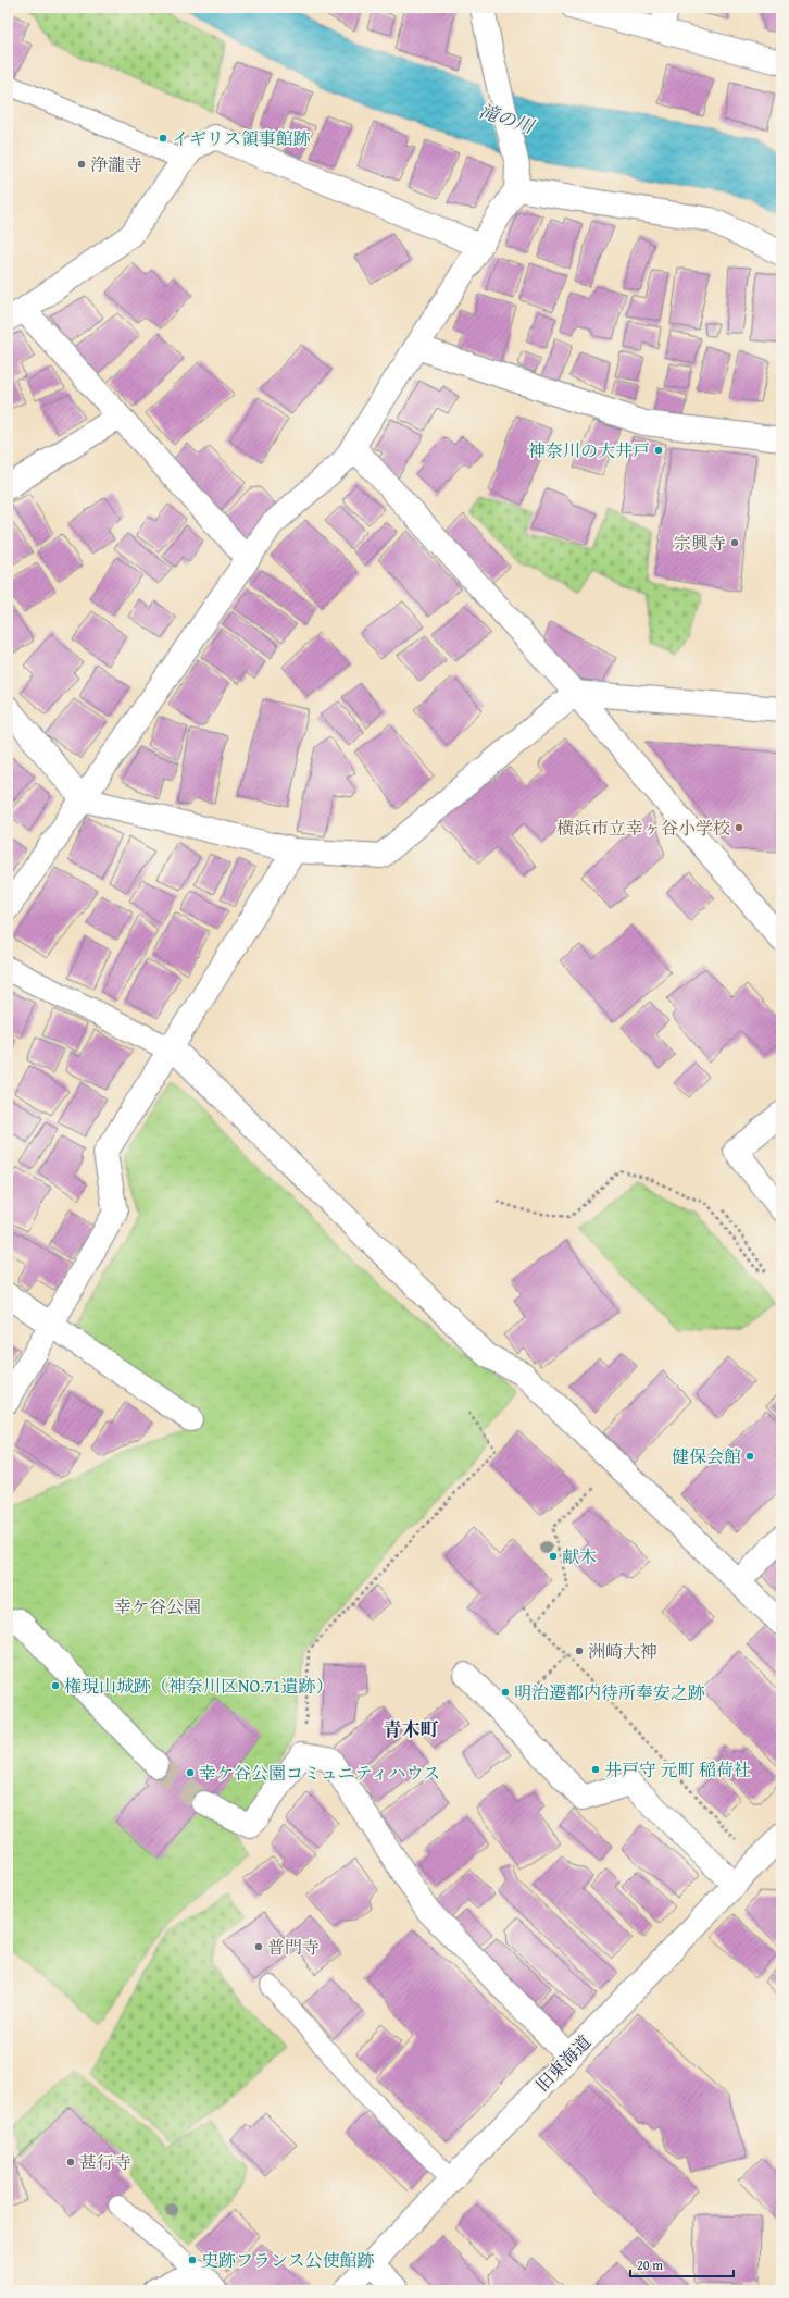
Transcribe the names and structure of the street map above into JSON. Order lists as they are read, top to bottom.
{
  "streets": {
    "street": ["旧東海道"]
  },
  "districts": ["青木町"],
  "water": ["滝の川"],
  "parks": ["幸ケ谷公園"],
  "places": [
    "イギリス領事館跡",
    "浄瀧寺",
    "神奈川の大井戸",
    "宗興寺",
    "横浜市立幸ヶ谷小学校",
    "健保会館",
    "献木",
    "洲崎大神",
    "権現山城跡（神奈川区NO.71遺跡）",
    "明治遷都内待所奉安之跡",
    "井戸守 元町 稲荷社",
    "幸ケ谷公園コミュニティハウス",
    "普門寺",
    "甚行寺",
    "史跡フランス公使館跡"
  ],
  "scale_bar": "20 m"
}
